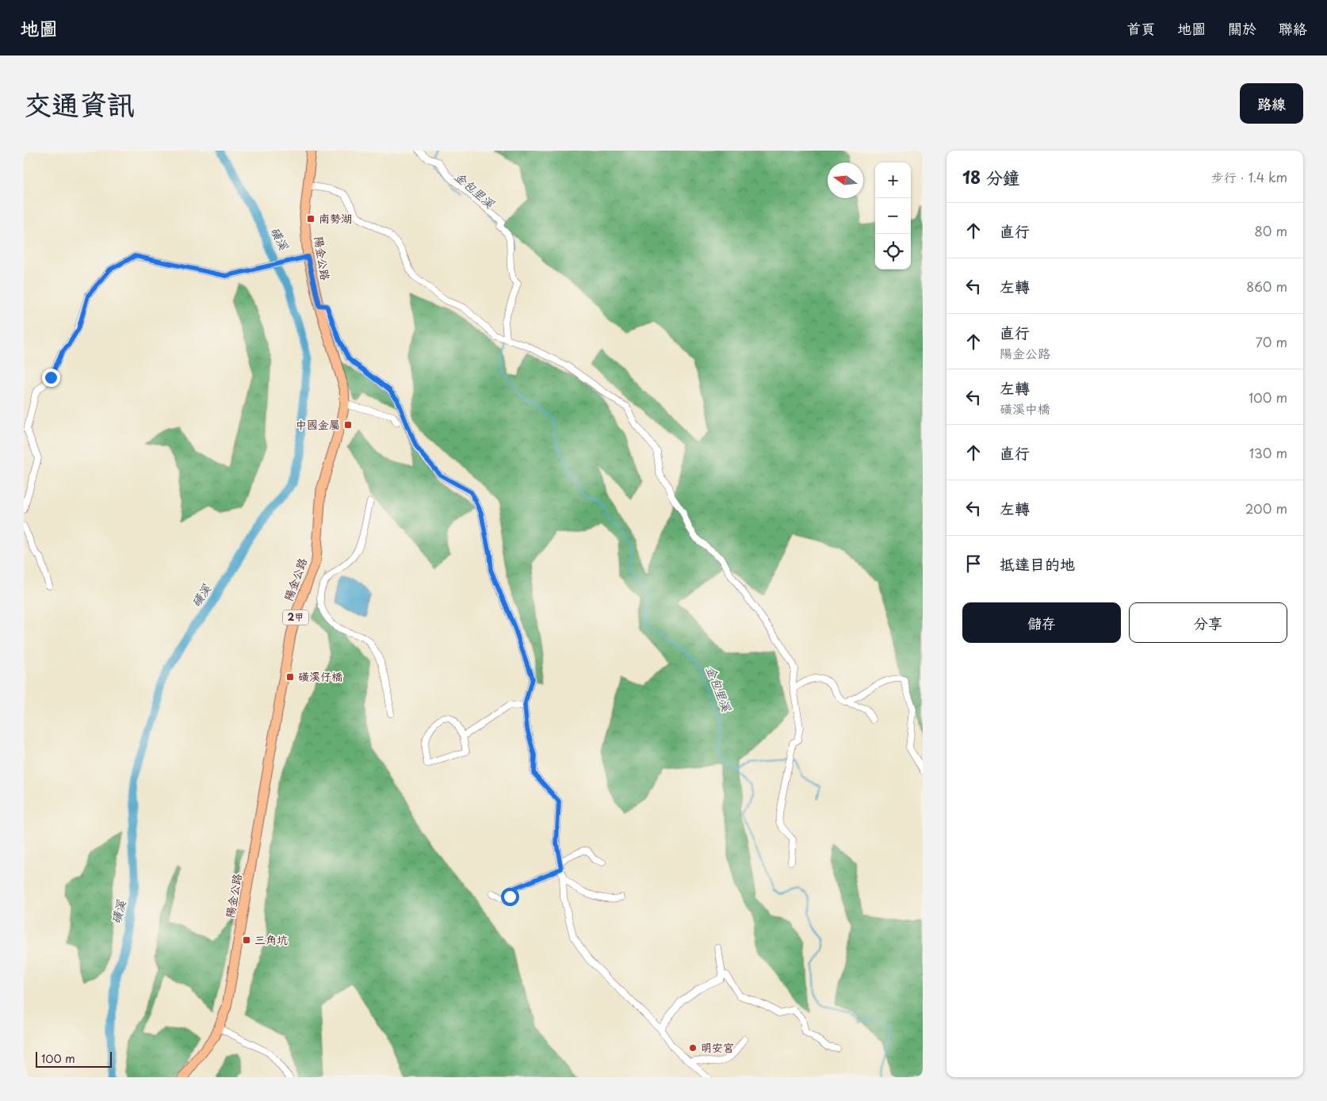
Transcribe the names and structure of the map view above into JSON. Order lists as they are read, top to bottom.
{
  "streets": {
    "main road": ["陽金公路", "2甲"]
  },
  "water": ["金包里溪", "磺溪"],
  "places": {
    "transit": [
      "南勢湖",
      "中國金屬",
      "磺溪仔橋",
      "三角坑"
    ],
    "other": ["明安宮"]
  },
  "scale_bar": "100 m",
  "north": "left",
  "page": {
    "header": "地圖",
    "nav": [
      "首頁",
      "地圖",
      "關於",
      "聯絡"
    ],
    "title": "交通資訊",
    "buttons": [
      "路線",
      ["儲存", "分享"]
    ],
    "heading": ["18 分鐘", "步行 · 1.4 km"],
    "map_buttons": ["+", "−"],
    "list": [
      ["直行", "80 m"],
      ["左轉", "860 m"],
      ["直行", "陽金公路", "70 m"],
      ["左轉", "磺溪中橋", "100 m"],
      ["直行", "130 m"],
      ["左轉", "200 m"],
      "抵達目的地"
    ],
    "scale": "100 m"
  }
}
